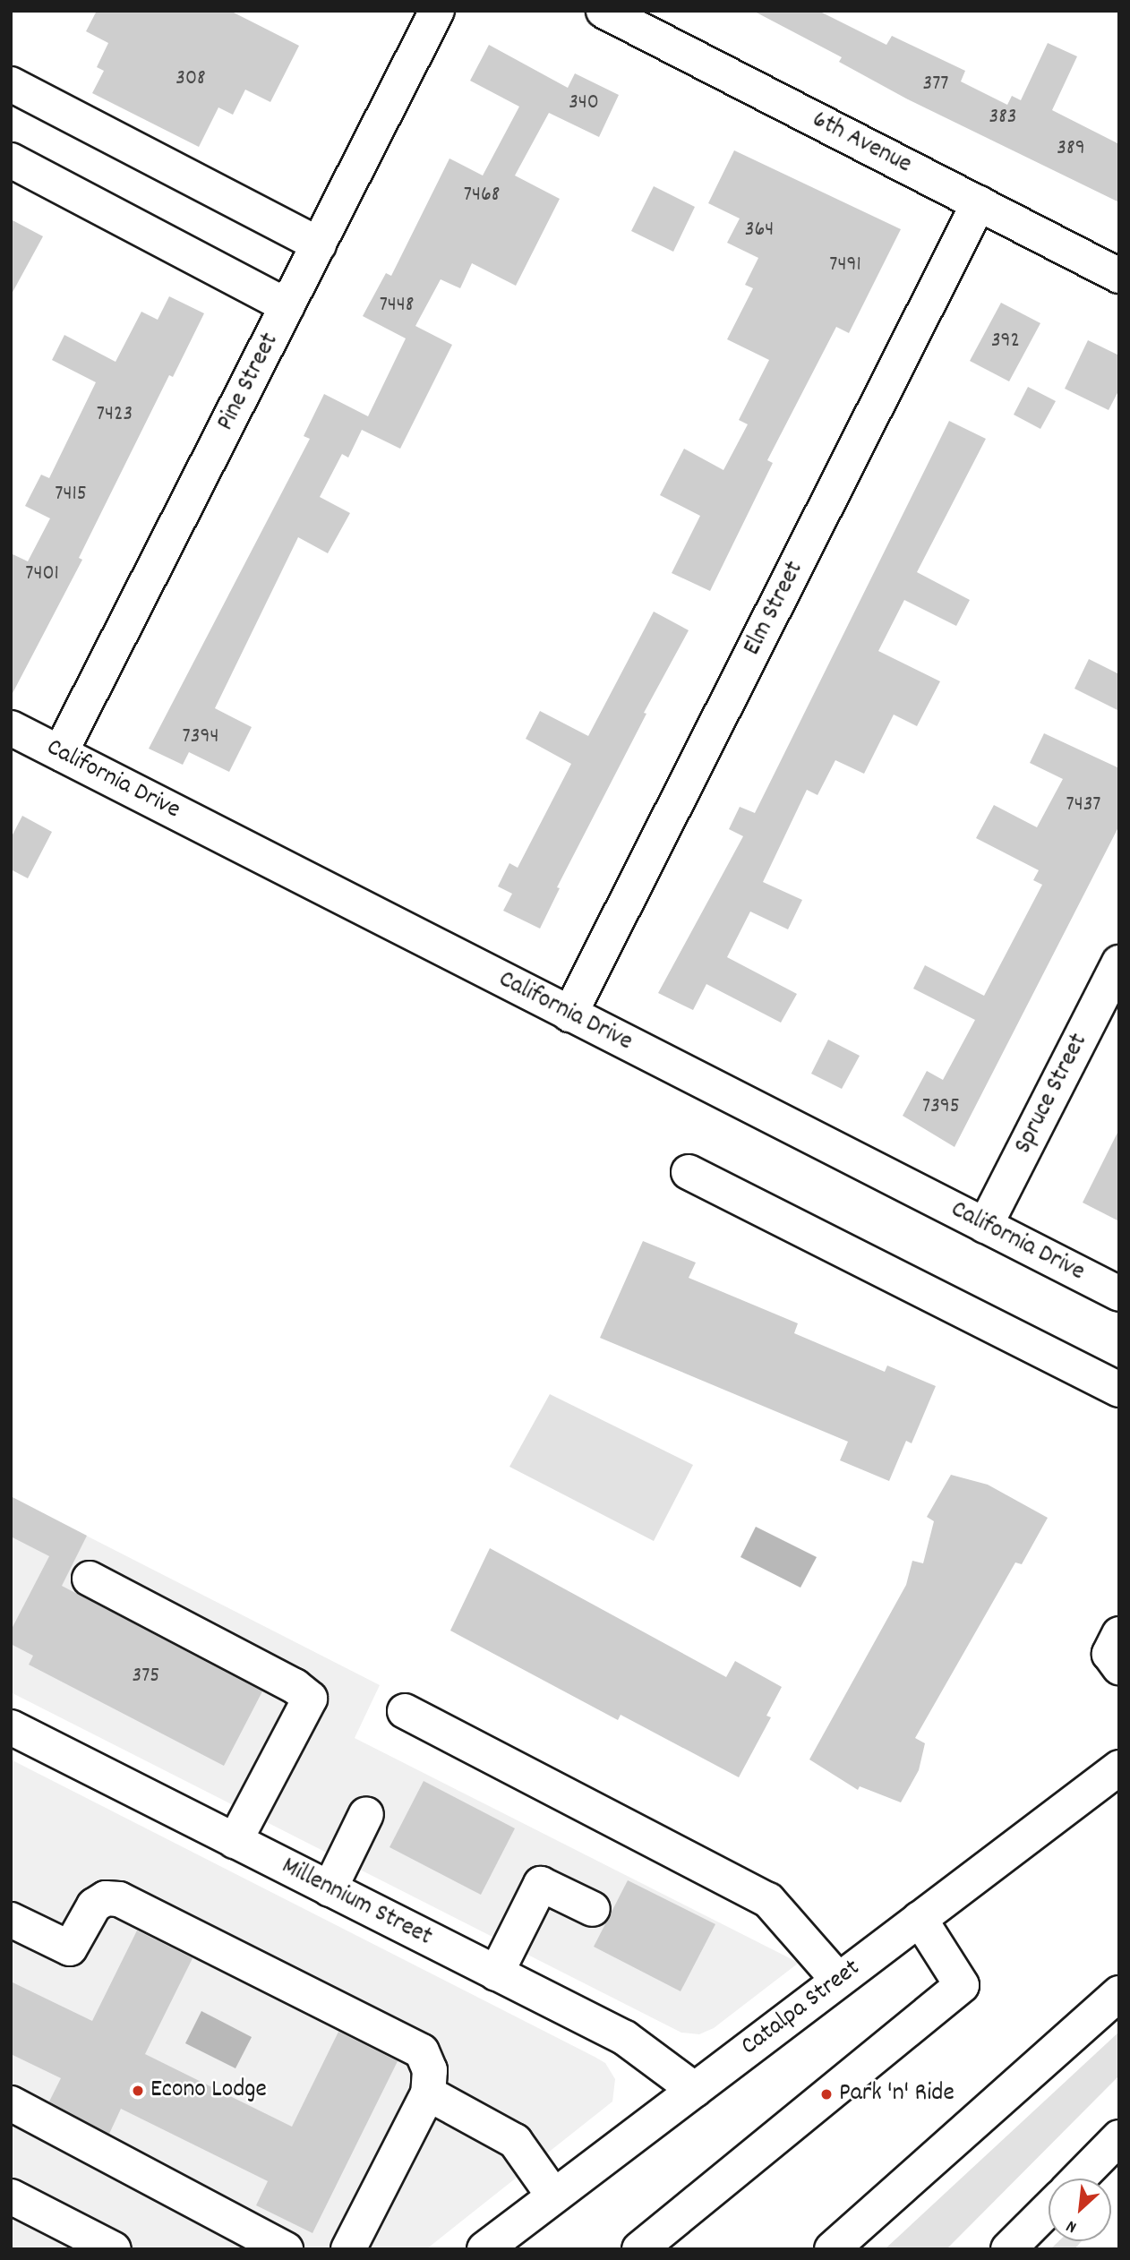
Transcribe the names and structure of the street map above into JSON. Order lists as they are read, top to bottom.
{
  "streets": {
    "main road": [
      "6th Avenue",
      "Pine Street",
      "Elm Street",
      "California Drive",
      "Spruce Street",
      "Millennium Street",
      "Catalpa Street"
    ]
  },
  "crossings": [
    ["6th Avenue", "Elm Street"],
    ["Pine Street", "California Drive"],
    ["Elm Street", "California Drive"],
    ["California Drive", "Spruce Street"],
    ["Millennium Street", "Catalpa Street"]
  ],
  "places": ["Econo Lodge", "Park 'n' Ride"],
  "house_numbers": [
    "308",
    "377",
    "340",
    "383",
    "389",
    "7468",
    "364",
    "7491",
    "7448",
    "392",
    "7423",
    "7415",
    "7401",
    "7394",
    "7437",
    "7395",
    "375"
  ],
  "north": "bottom left"
}
